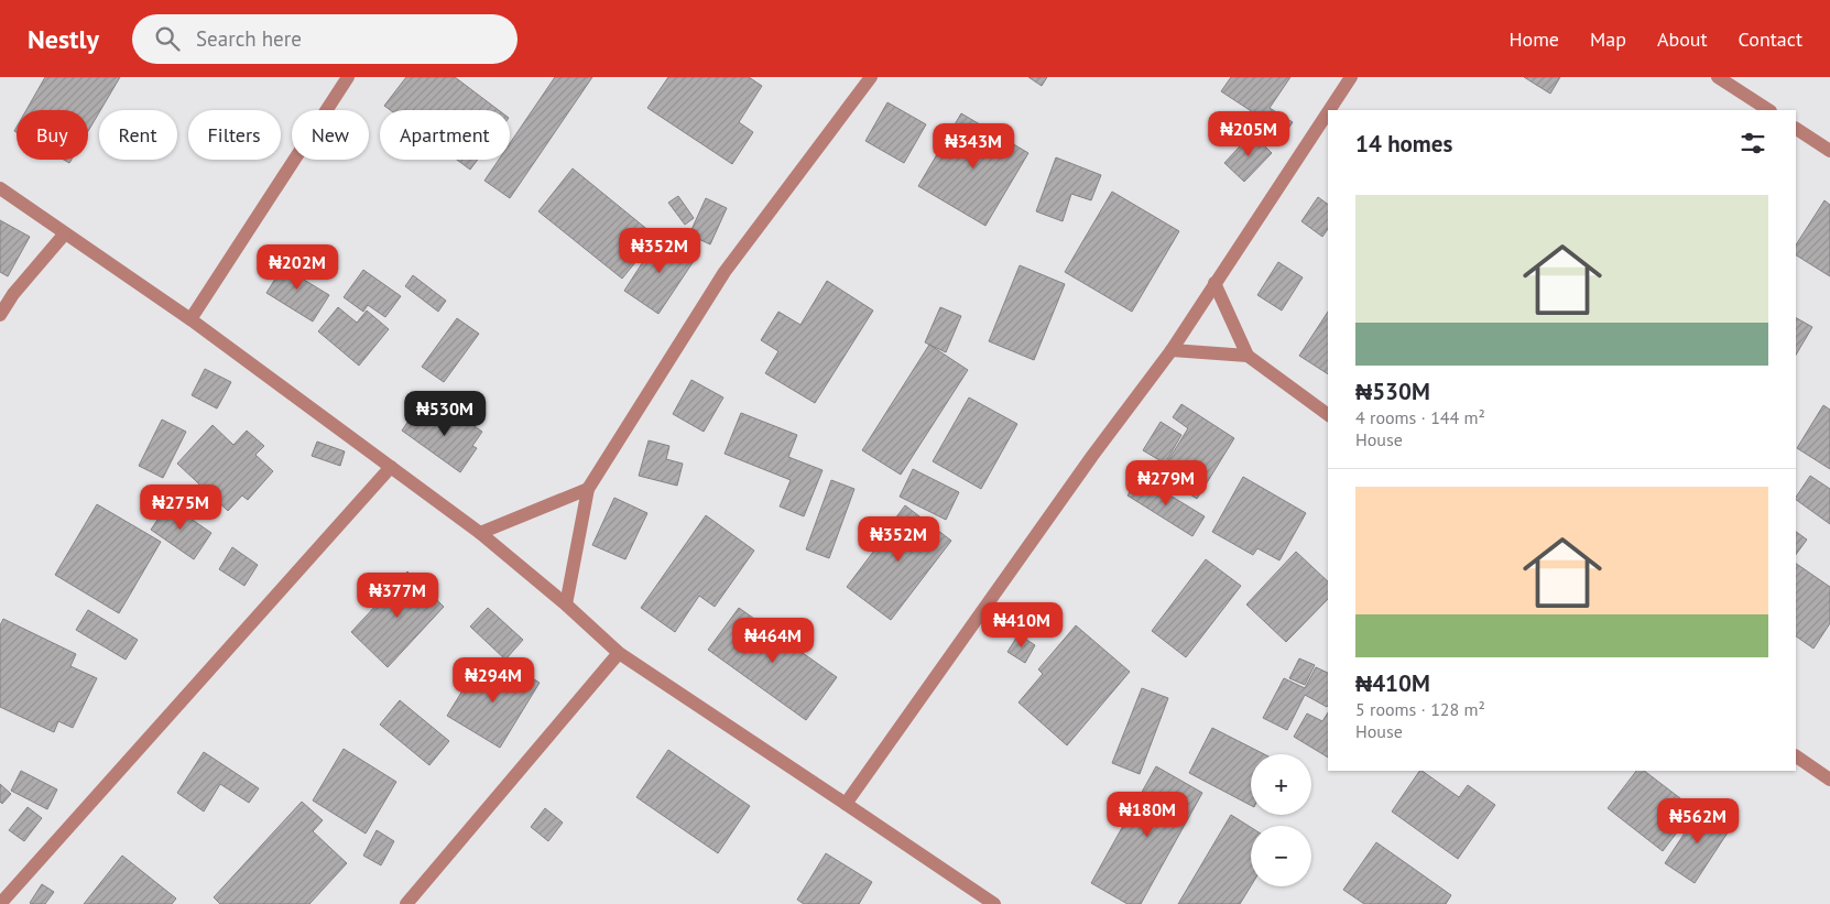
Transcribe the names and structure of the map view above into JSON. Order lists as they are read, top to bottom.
{
  "page": {
    "header": "Nestly",
    "search": "Search here",
    "nav": [
      "Home",
      "Map",
      "About",
      "Contact"
    ],
    "chip": [
      "Buy",
      "Rent",
      "Filters",
      "New",
      "Apartment"
    ],
    "heading": "14 homes",
    "price": [
      "₦205M",
      "₦343M",
      "₦352M",
      "₦202M",
      "₦530M",
      "₦279M",
      "₦275M",
      "₦352M",
      "₦377M",
      "₦410M",
      "₦464M",
      "₦294M",
      "₦180M",
      "₦562M"
    ],
    "list": [
      {
        "name": "₦530M",
        "note": "4 rooms · 144 m² · House"
      },
      {
        "name": "₦410M",
        "note": "5 rooms · 128 m² · House"
      }
    ],
    "map_buttons": ["+", "−"]
  }
}
